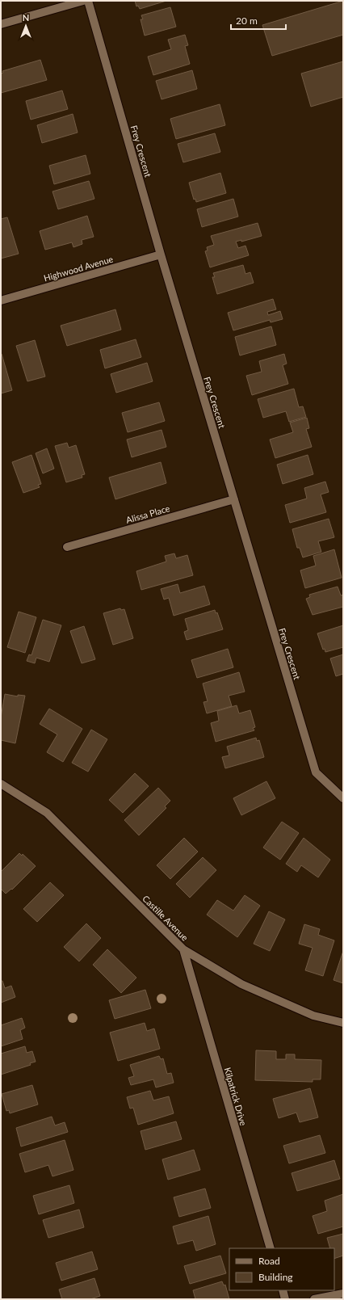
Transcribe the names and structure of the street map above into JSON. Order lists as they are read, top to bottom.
{
  "streets": {
    "street": [
      "Frey Crescent",
      "Highwood Avenue",
      "Alissa Place",
      "Castille Avenue",
      "Kilpatrick Drive"
    ]
  },
  "crossings": [
    ["Frey Crescent", "Highwood Avenue"],
    ["Frey Crescent", "Alissa Place"],
    ["Castille Avenue", "Kilpatrick Drive"]
  ],
  "legend": ["Road", "Building"],
  "scale_bar": "20 m",
  "north": "top"
}
